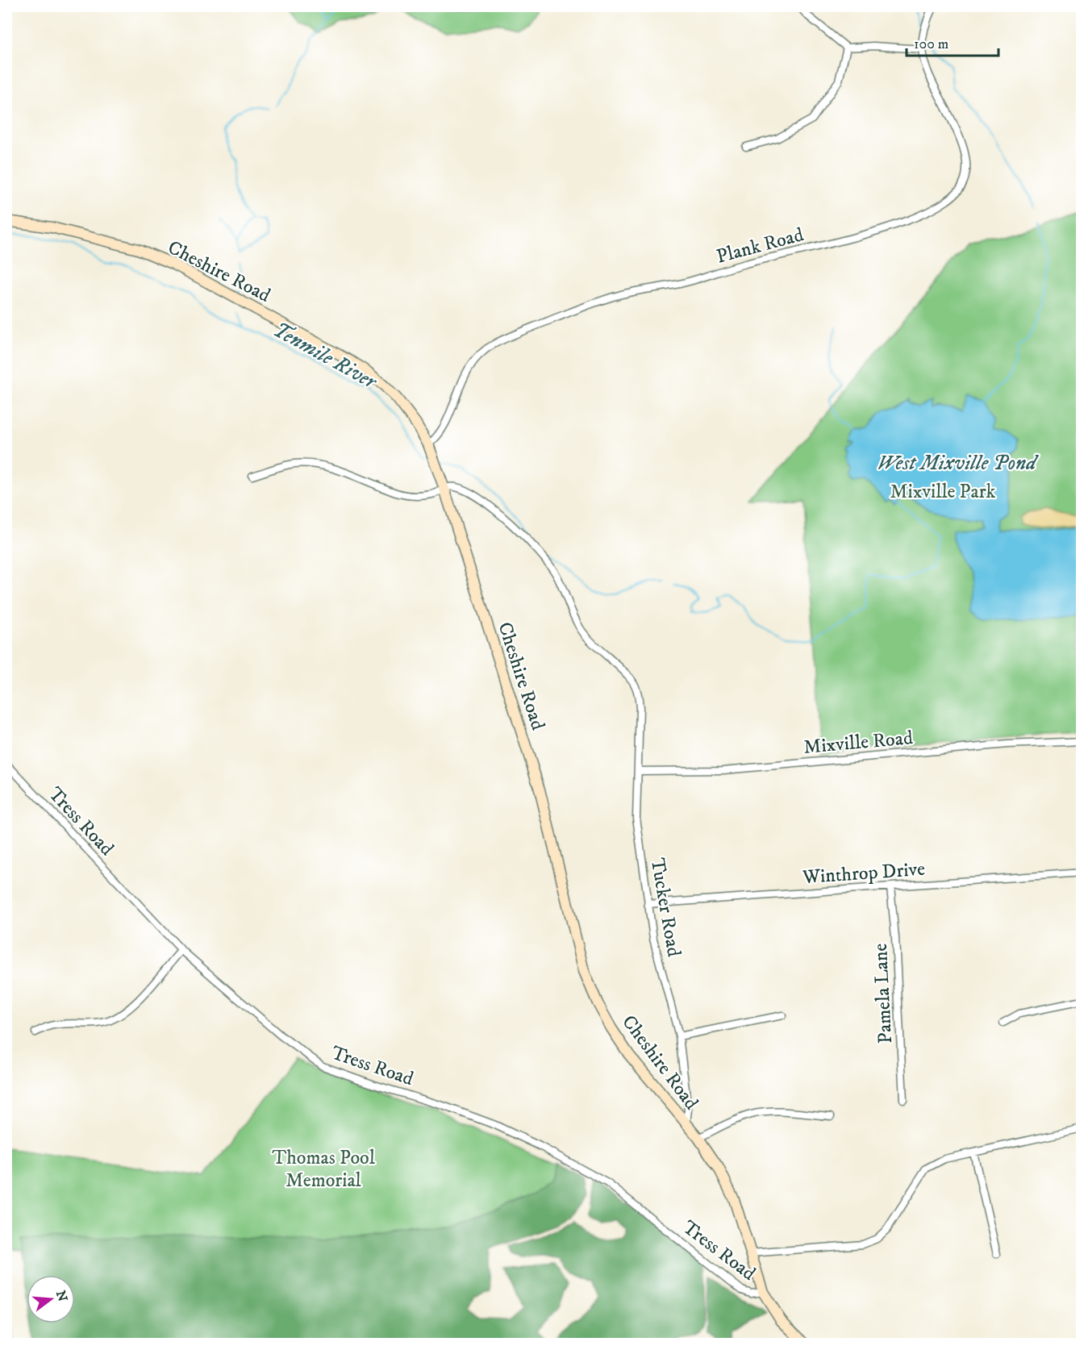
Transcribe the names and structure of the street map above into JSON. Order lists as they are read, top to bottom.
{
  "streets": {
    "main road": ["Cheshire Road"],
    "street": [
      "Plank Road",
      "Mixville Road",
      "Tress Road",
      "Winthrop Drive",
      "Tucker Road",
      "Pamela Lane"
    ]
  },
  "crossings": [
    ["Plank Road", "Cheshire Road"],
    ["Cheshire Road", "Tress Road"],
    ["Cheshire Road", "Tucker Road"],
    ["Mixville Road", "Tucker Road"],
    ["Winthrop Drive", "Tucker Road"],
    ["Winthrop Drive", "Pamela Lane"]
  ],
  "water": ["Tenmile River", "West Mixville Pond"],
  "parks": ["Mixville Park", "Thomas Pool Memorial"],
  "scale_bar": "100 m",
  "north": "right"
}
